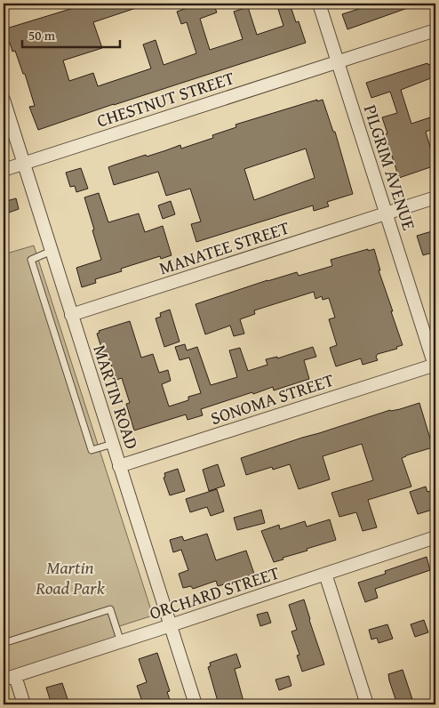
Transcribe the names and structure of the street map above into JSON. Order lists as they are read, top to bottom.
{
  "streets": {
    "street": [
      "CHESTNUT STREET",
      "PILGRIM AVENUE",
      "MANATEE STREET",
      "MARTIN ROAD",
      "SONOMA STREET",
      "ORCHARD STREET"
    ]
  },
  "crossings": [
    ["CHESTNUT STREET", "PILGRIM AVENUE"],
    ["CHESTNUT STREET", "MARTIN ROAD"],
    ["PILGRIM AVENUE", "MANATEE STREET"],
    ["PILGRIM AVENUE", "SONOMA STREET"],
    ["MANATEE STREET", "MARTIN ROAD"],
    ["MARTIN ROAD", "SONOMA STREET"],
    ["MARTIN ROAD", "ORCHARD STREET"]
  ],
  "parks": ["Martin Road Park"],
  "scale_bar": "50 m"
}
